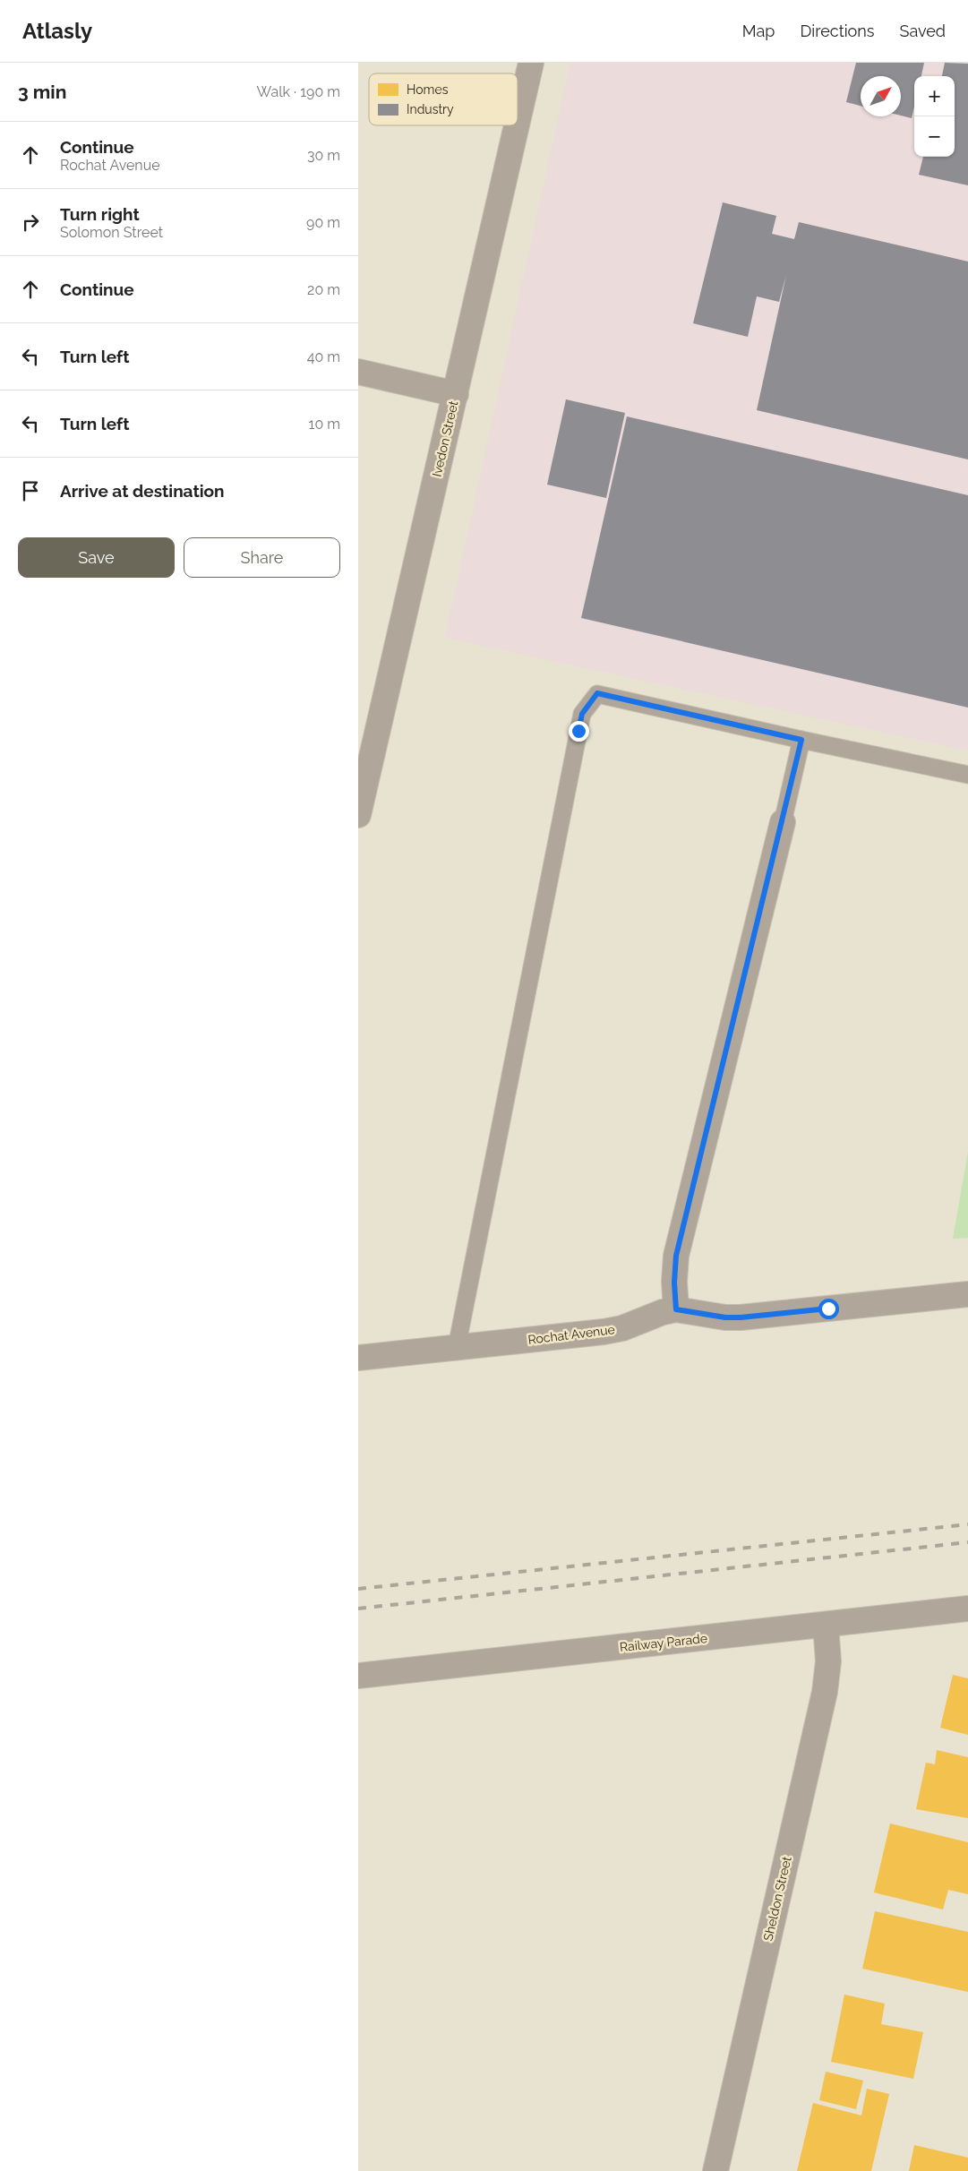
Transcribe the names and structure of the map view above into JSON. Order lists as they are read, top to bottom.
{
  "streets": {
    "street": [
      "Ivedon Street",
      "Rochat Avenue",
      "Railway Parade",
      "Sheldon Street"
    ]
  },
  "crossings": [
    ["Railway Parade", "Sheldon Street"]
  ],
  "legend": ["Homes", "Industry"],
  "north": "top right",
  "page": {
    "header": "Atlasly",
    "nav": ["Map", "Directions", "Saved"],
    "heading": ["3 min", "Walk · 190 m"],
    "map_buttons": ["+", "−"],
    "list": [
      ["Continue", "Rochat Avenue", "30 m"],
      ["Turn right", "Solomon Street", "90 m"],
      ["Continue", "20 m"],
      ["Turn left", "40 m"],
      ["Turn left", "10 m"],
      "Arrive at destination"
    ],
    "buttons": ["Save", "Share"]
  }
}
